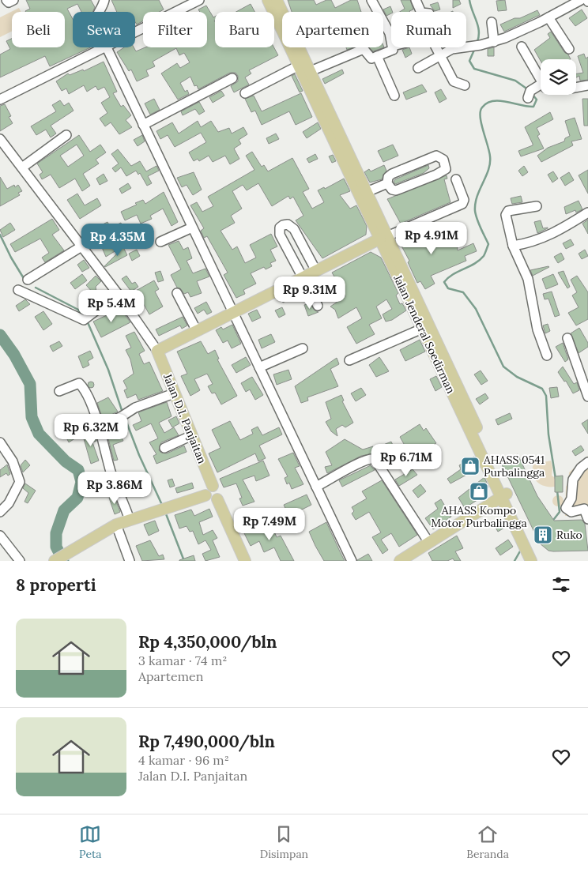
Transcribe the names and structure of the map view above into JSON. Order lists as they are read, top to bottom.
{
  "streets": {
    "main road": ["Jalan Jenderal Soedirman", "Jalan D.I. Panjaitan"]
  },
  "places": {
    "shop": ["AHASS 0541 Purbalingga", "AHASS Kompo Motor Purbalingga"],
    "building": ["Ruko"]
  },
  "page": {
    "chip": [
      "Beli",
      "Sewa",
      "Filter",
      "Baru",
      "Apartemen",
      "Rumah"
    ],
    "price": [
      "Rp 4.91M",
      "Rp 4.35M",
      "Rp 9.31M",
      "Rp 5.4M",
      "Rp 6.32M",
      "Rp 6.71M",
      "Rp 3.86M",
      "Rp 7.49M"
    ],
    "heading": "8 properti",
    "list": [
      {
        "name": "Rp 4,350,000/bln",
        "note": "3 kamar · 74 m² · Apartemen"
      },
      {
        "name": "Rp 7,490,000/bln",
        "note": "4 kamar · 96 m² · Jalan D.I. Panjaitan"
      }
    ],
    "tabs": ["Peta", "Disimpan", "Beranda"]
  }
}
